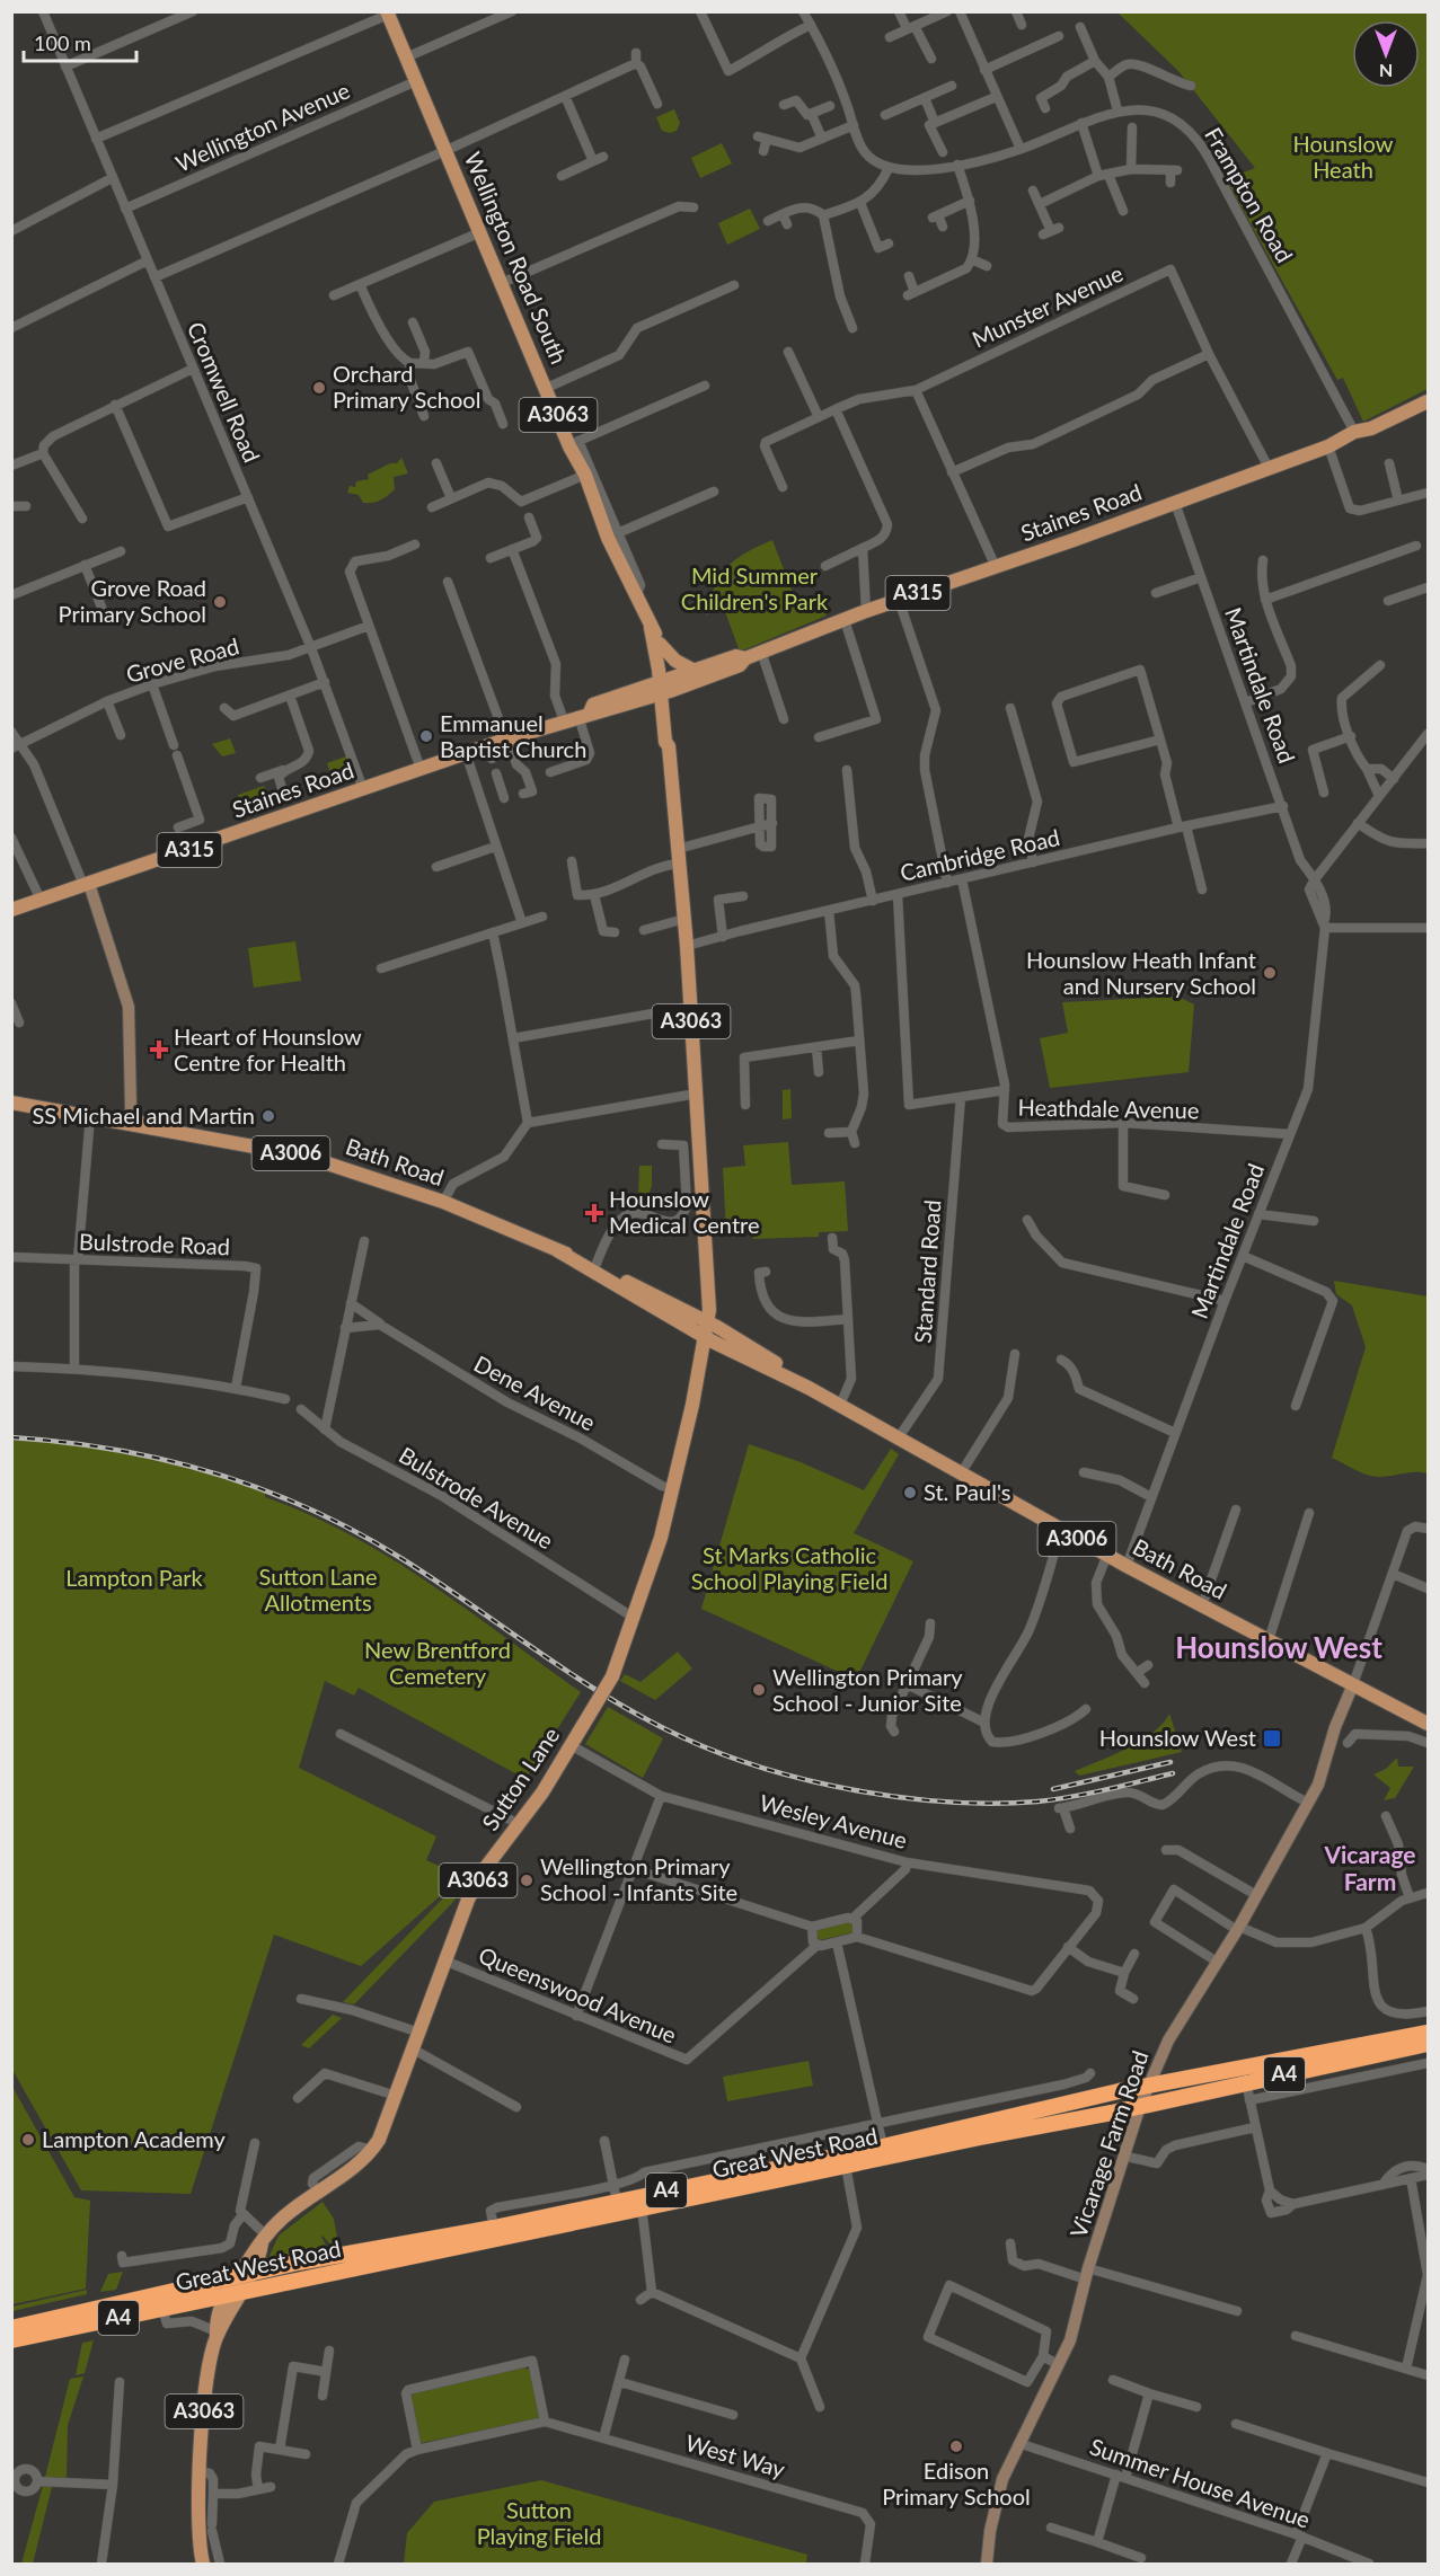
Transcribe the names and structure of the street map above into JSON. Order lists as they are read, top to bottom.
{
  "streets": {
    "highway": ["A4", "Great West Road"],
    "main road": [
      "Wellington Road South",
      "A3063",
      "Staines Road",
      "A315",
      "A3006",
      "Bath Road",
      "Sutton Lane"
    ],
    "street": [
      "Wellington Avenue",
      "Frampton Road",
      "Munster Avenue",
      "Cromwell Road",
      "Grove Road",
      "Martindale Road",
      "Cambridge Road",
      "Heathdale Avenue",
      "Bulstrode Road",
      "Standard Road",
      "Dene Avenue",
      "Bulstrode Avenue",
      "Wesley Avenue",
      "Queenswood Avenue",
      "Vicarage Farm Road",
      "West Way",
      "Summer House Avenue"
    ]
  },
  "crossings": [
    ["Wellington Avenue", "Wellington Road South"],
    ["Wellington Avenue", "Cromwell Road"],
    ["Frampton Road", "Staines Road"],
    ["Wellington Road South", "A3063"],
    ["Wellington Road South", "Staines Road"],
    ["Munster Avenue", "Staines Road"],
    ["Cromwell Road", "Staines Road"],
    ["Cromwell Road", "Grove Road"],
    ["A3063", "Staines Road"],
    ["A3063", "Cambridge Road"],
    ["A3063", "Bath Road"],
    ["A3063", "Sutton Lane"],
    ["A3063", "Great West Road"],
    ["Staines Road", "Martindale Road"],
    ["Martindale Road", "Cambridge Road"],
    ["Martindale Road", "Heathdale Avenue"],
    ["Martindale Road", "Bath Road"],
    ["Bath Road", "Standard Road"],
    ["Bath Road", "Sutton Lane"],
    ["Bath Road", "Vicarage Farm Road"],
    ["Dene Avenue", "Sutton Lane"],
    ["Bulstrode Avenue", "Sutton Lane"],
    ["Sutton Lane", "Wesley Avenue"],
    ["Sutton Lane", "Queenswood Avenue"],
    ["Sutton Lane", "Great West Road"],
    ["A4", "Vicarage Farm Road"],
    ["A4", "Great West Road"],
    ["Vicarage Farm Road", "Great West Road"],
    ["Vicarage Farm Road", "Summer House Avenue"]
  ],
  "districts": ["Hounslow West", "Vicarage Farm"],
  "parks": [
    "Hounslow Heath",
    "Mid Summer Children's Park",
    "St Marks Catholic School Playing Field",
    "Sutton Lane Allotments",
    "Lampton Park",
    "New Brentford Cemetery",
    "Sutton Playing Field"
  ],
  "places": {
    "other": [
      "Orchard Primary School",
      "Grove Road Primary School",
      "Emmanuel Baptist Church",
      "Hounslow Heath Infant and Nursery School",
      "SS Michael and Martin",
      "St. Paul's",
      "Wellington Primary School - Junior Site",
      "Wellington Primary School - Infants Site",
      "Lampton Academy",
      "Edison Primary School"
    ],
    "health": ["Heart of Hounslow Centre for Health", "Hounslow Medical Centre"],
    "transit": ["Hounslow West"]
  },
  "scale_bar": "100 m",
  "north": "bottom"
}
